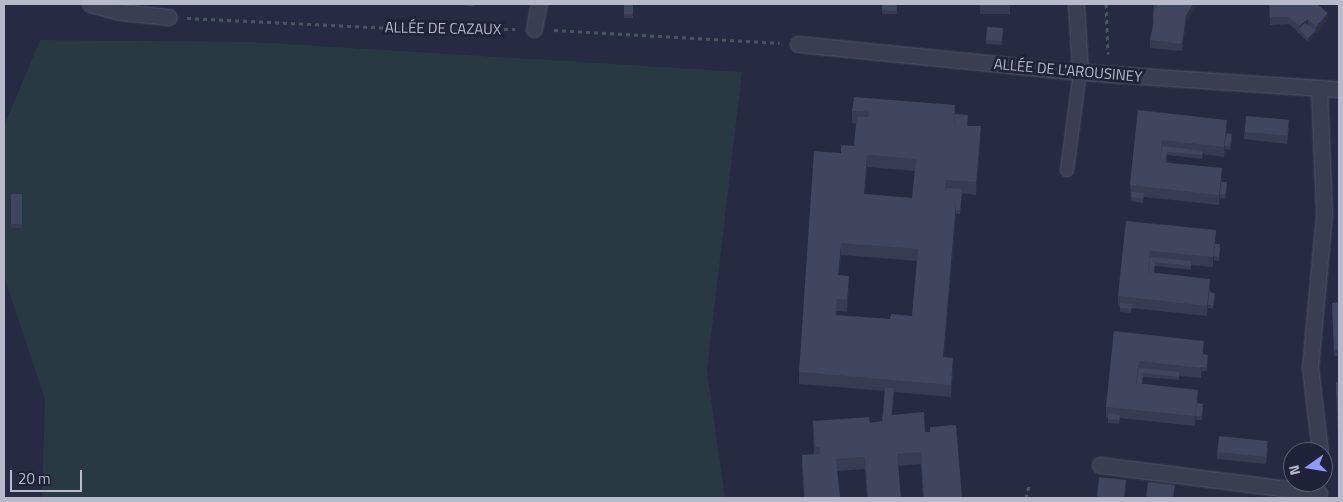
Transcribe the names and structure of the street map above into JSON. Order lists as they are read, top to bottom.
{
  "streets": {
    "street": ["ALLÉE DE L'AROUSINEY"],
    "path": ["ALLÉE DE CAZAUX"]
  },
  "crossings": [
    ["ALLÉE DE CAZAUX", "ALLÉE DE L'AROUSINEY"]
  ],
  "scale_bar": "20 m",
  "north": "left"
}
